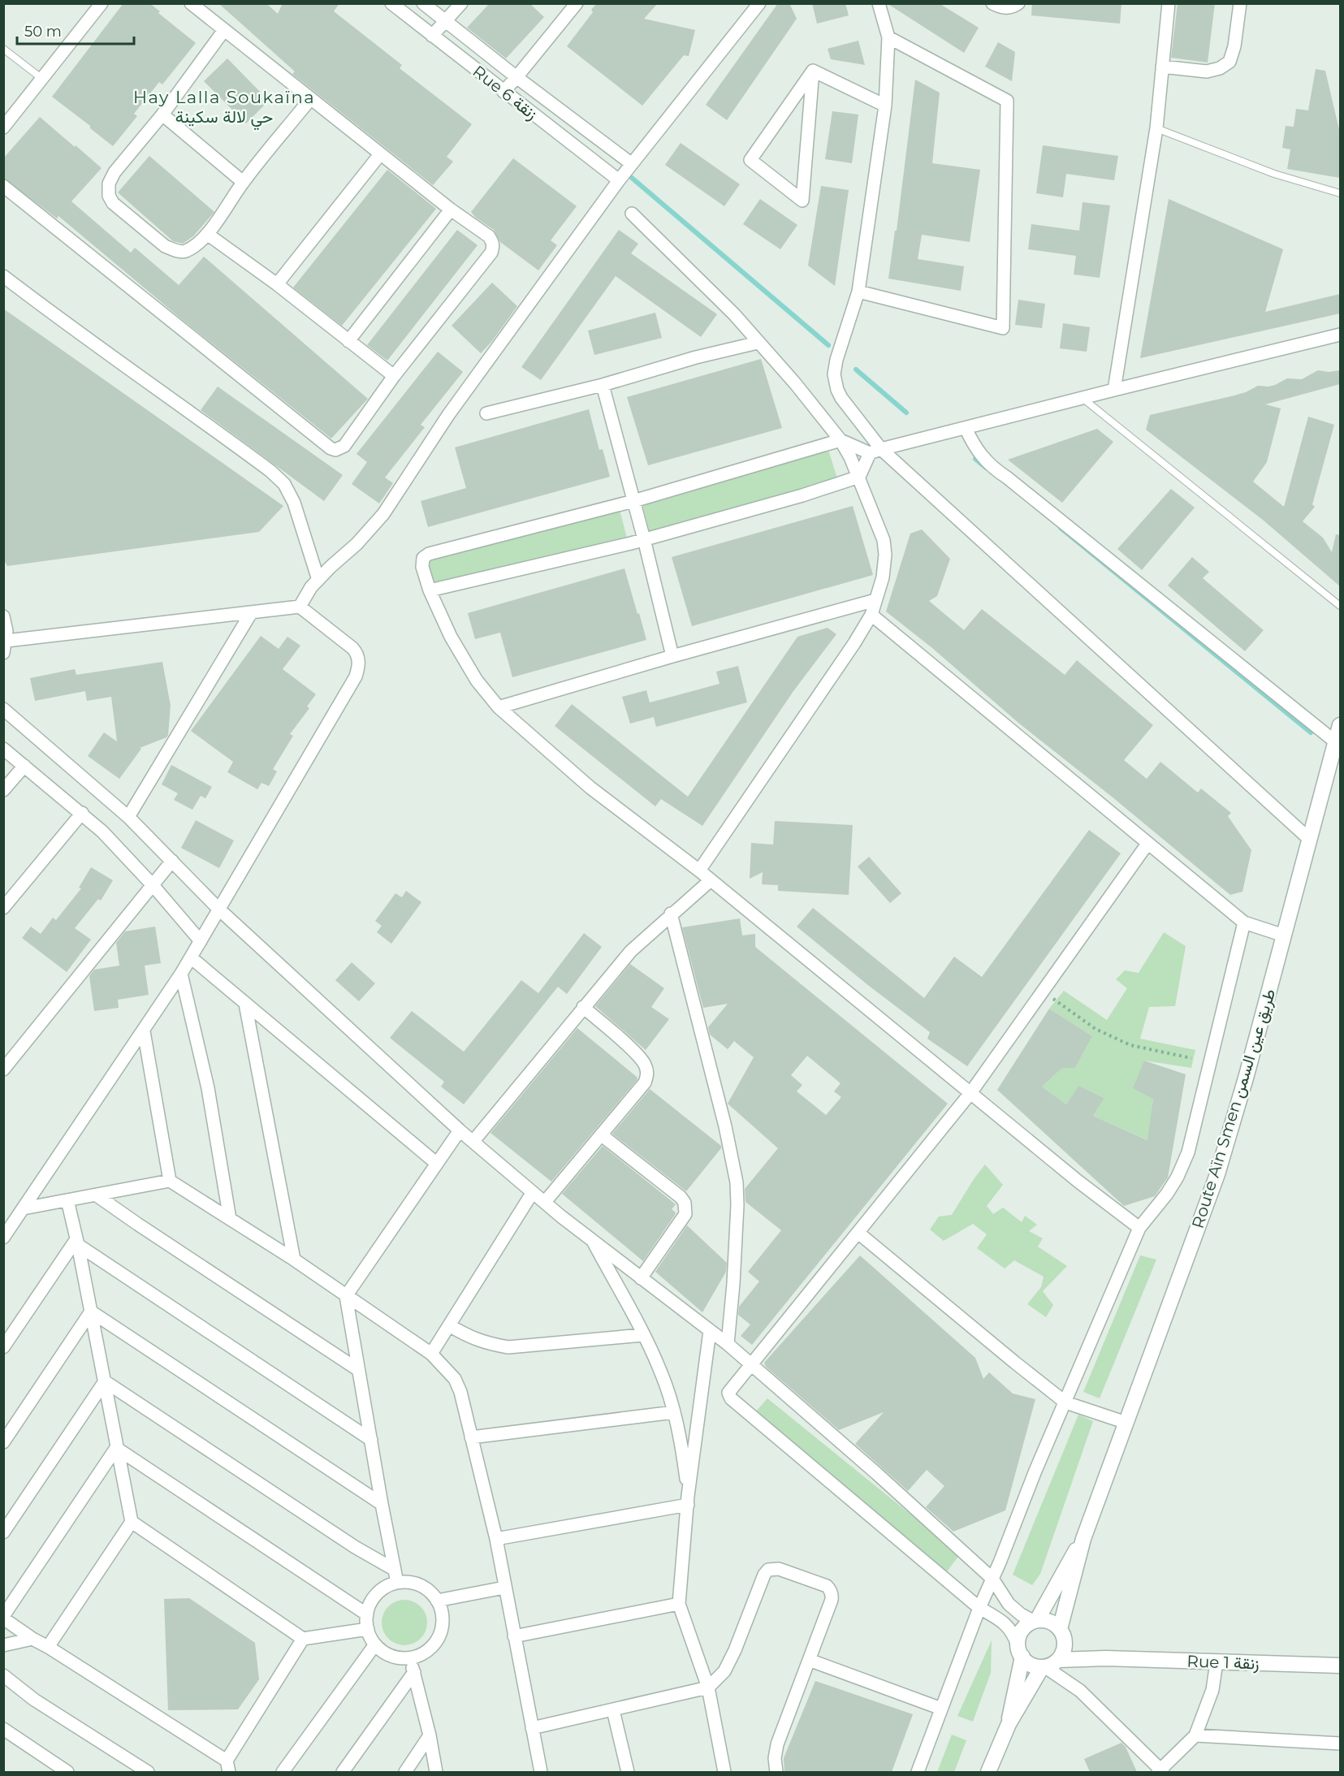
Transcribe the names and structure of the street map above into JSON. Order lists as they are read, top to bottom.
{
  "streets": {
    "street": ["Rue 6 زنقة", "Route Aïn Smen طريق عين السمن", "Rue 1 زنقة"]
  },
  "crossings": [
    ["Route Aïn Smen طريق عين السمن", "Rue 1 زنقة"]
  ],
  "districts": ["Hay Lalla Soukaïna حي لالة سكينة"],
  "scale_bar": "50 m"
}
